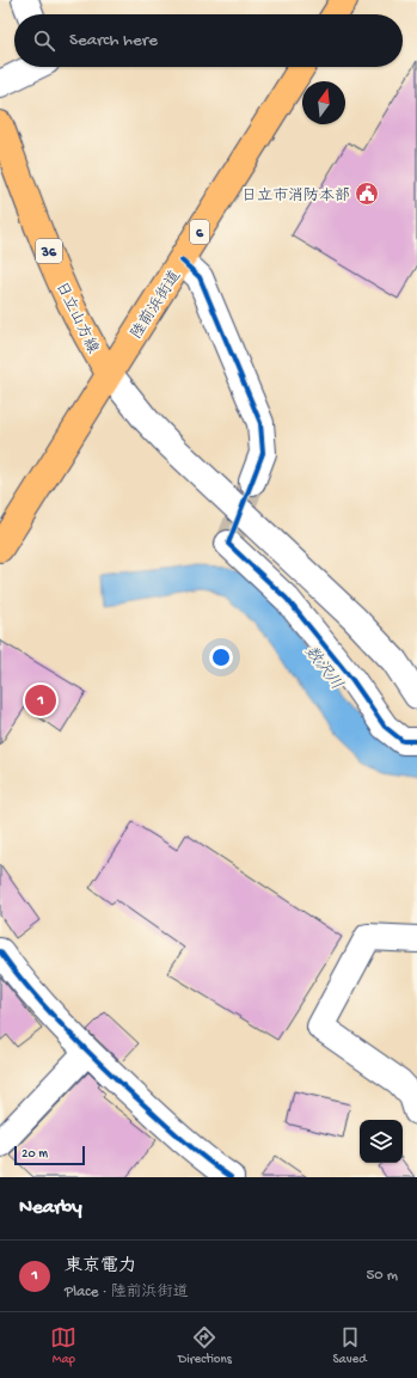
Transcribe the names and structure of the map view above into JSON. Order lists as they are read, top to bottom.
{
  "streets": {
    "main road": [
      "6",
      "36",
      "陸前浜街道",
      "日立山方線"
    ]
  },
  "crossings": [
    ["陸前浜街道", "日立山方線"]
  ],
  "water": ["数沢川"],
  "places": {
    "public building": ["日立市消防本部"]
  },
  "scale_bar": "20 m",
  "north": "top",
  "page": {
    "search": "Search here",
    "pins": "1",
    "scale": "20 m",
    "heading": "Nearby",
    "list": [
      {
        "mark": "1",
        "name": "東京電力",
        "note": "Place · 陸前浜街道",
        "value": "50 m"
      }
    ],
    "nav": ["Map", "Directions", "Saved"]
  }
}
